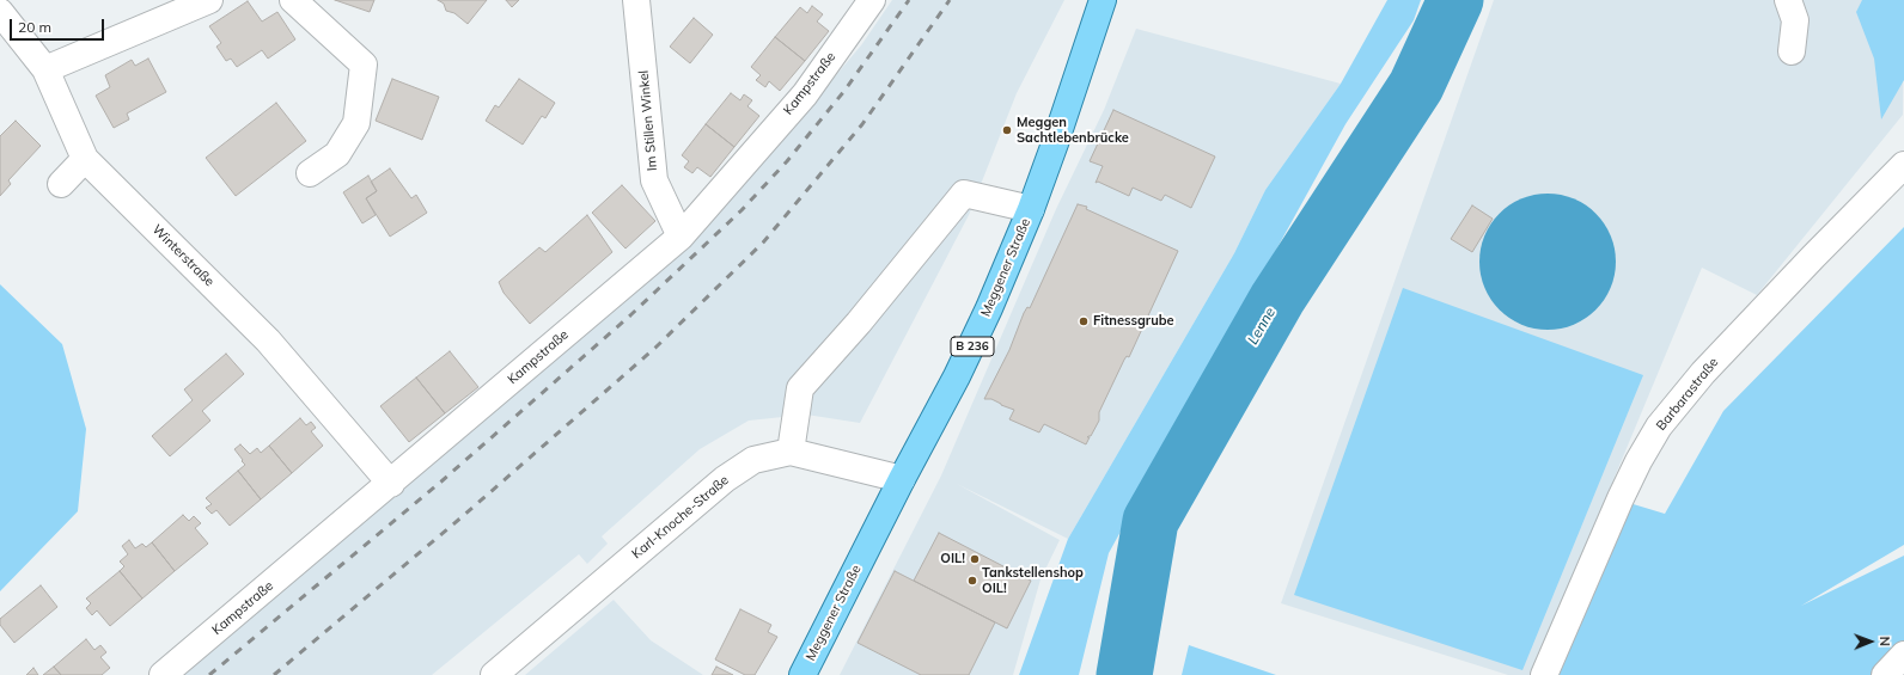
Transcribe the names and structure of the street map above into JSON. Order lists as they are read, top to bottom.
{
  "streets": {
    "main road": ["Meggener Straße", "B 236"],
    "street": [
      "Kampstraße",
      "Im Stillen Winkel",
      "Winterstraße",
      "Barbarastraße",
      "Karl-Knoche-Straße"
    ]
  },
  "crossings": [
    ["Kampstraße", "Im Stillen Winkel"],
    ["Kampstraße", "Winterstraße"],
    ["Meggener Straße", "Karl-Knoche-Straße"]
  ],
  "water": ["Lenne"],
  "places": [
    "Meggen Sachtlebenbrücke",
    "Fitnessgrube",
    "OIL!",
    "Tankstellenshop OIL!"
  ],
  "scale_bar": "20 m",
  "north": "right"
}
